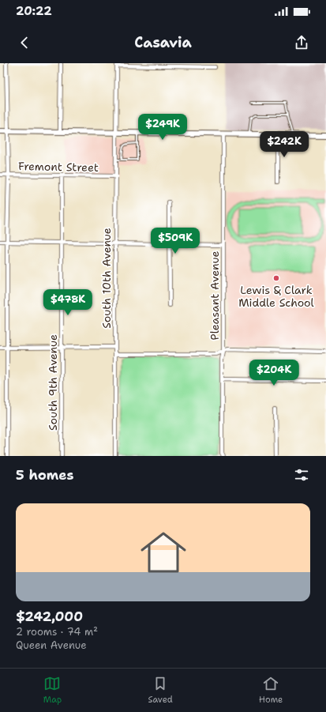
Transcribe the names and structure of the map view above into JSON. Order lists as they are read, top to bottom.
{
  "streets": {
    "street": [
      "Fremont Street",
      "South 10th Avenue",
      "Pleasant Avenue",
      "South 9th Avenue"
    ]
  },
  "crossings": [
    ["Fremont Street", "South 10th Avenue"],
    ["Fremont Street", "South 9th Avenue"]
  ],
  "places": ["Lewis & Clark Middle School"],
  "page": {
    "status": "20:22",
    "header": "Casavia",
    "price": [
      "$249K",
      "$242K",
      "$509K",
      "$478K",
      "$204K"
    ],
    "heading": "5 homes",
    "list": [
      {
        "name": "$242,000",
        "note": "2 rooms · 74 m² · Queen Avenue"
      }
    ],
    "tabs": ["Map", "Saved", "Home"]
  }
}
